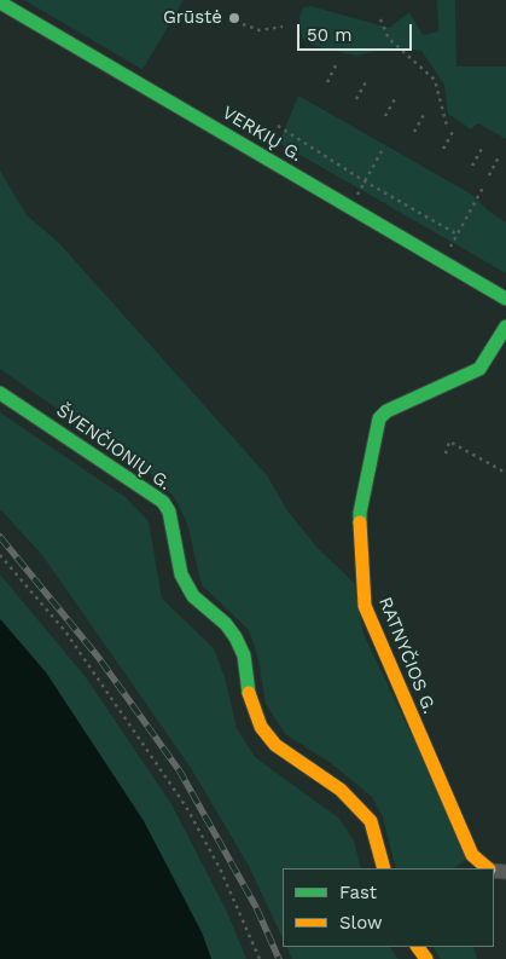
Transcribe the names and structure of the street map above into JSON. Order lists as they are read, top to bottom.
{
  "streets": {
    "street": ["VERKIŲ G.", "ŠVENČIONIŲ G.", "RATNYČIOS G."]
  },
  "places": ["Grūstė"],
  "legend": ["Fast", "Slow"],
  "scale_bar": "50 m"
}
